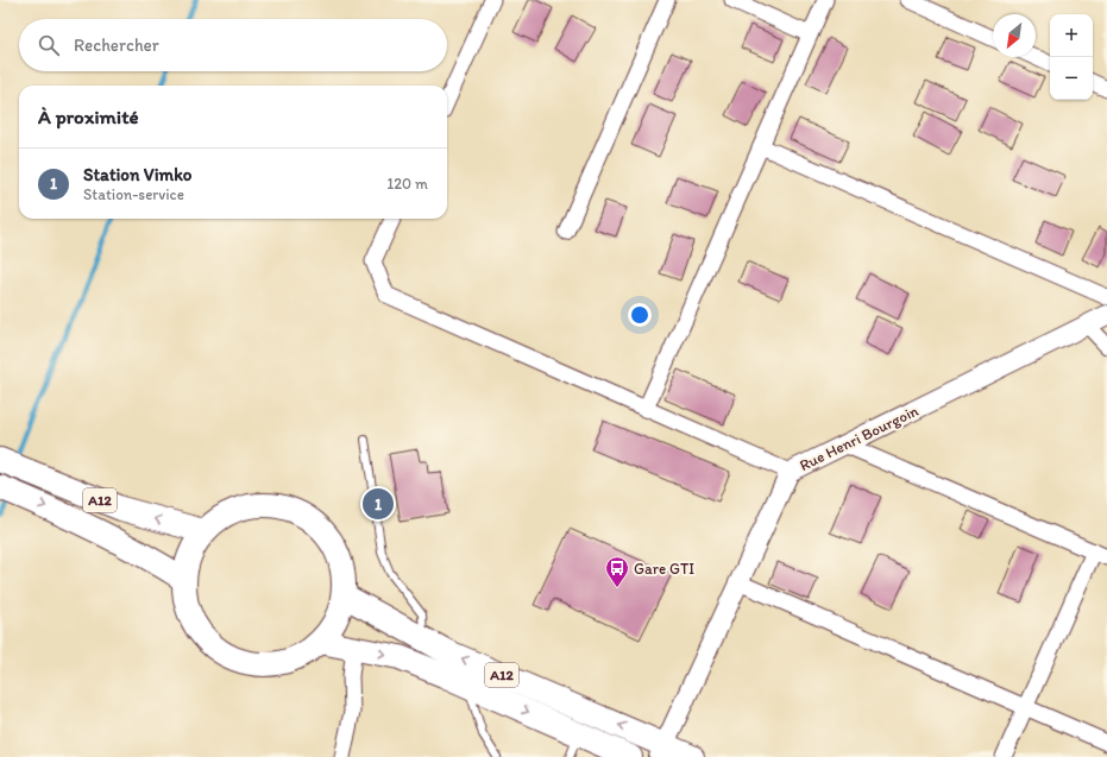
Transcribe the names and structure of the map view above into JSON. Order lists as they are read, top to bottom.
{
  "streets": {
    "main road": ["A12"],
    "street": ["Rue Henri Bourgoin"]
  },
  "crossings": [
    ["Rue Henri Bourgoin", "A12"]
  ],
  "places": {
    "bus stop": ["Gare GTI"]
  },
  "north": "bottom left",
  "page": {
    "map_buttons": ["+", "−"],
    "search": "Rechercher",
    "heading": "À proximité",
    "list": [
      {
        "mark": "1",
        "name": "Station Vimko",
        "note": "Station-service",
        "value": "120 m"
      }
    ],
    "pins": "1"
  }
}
